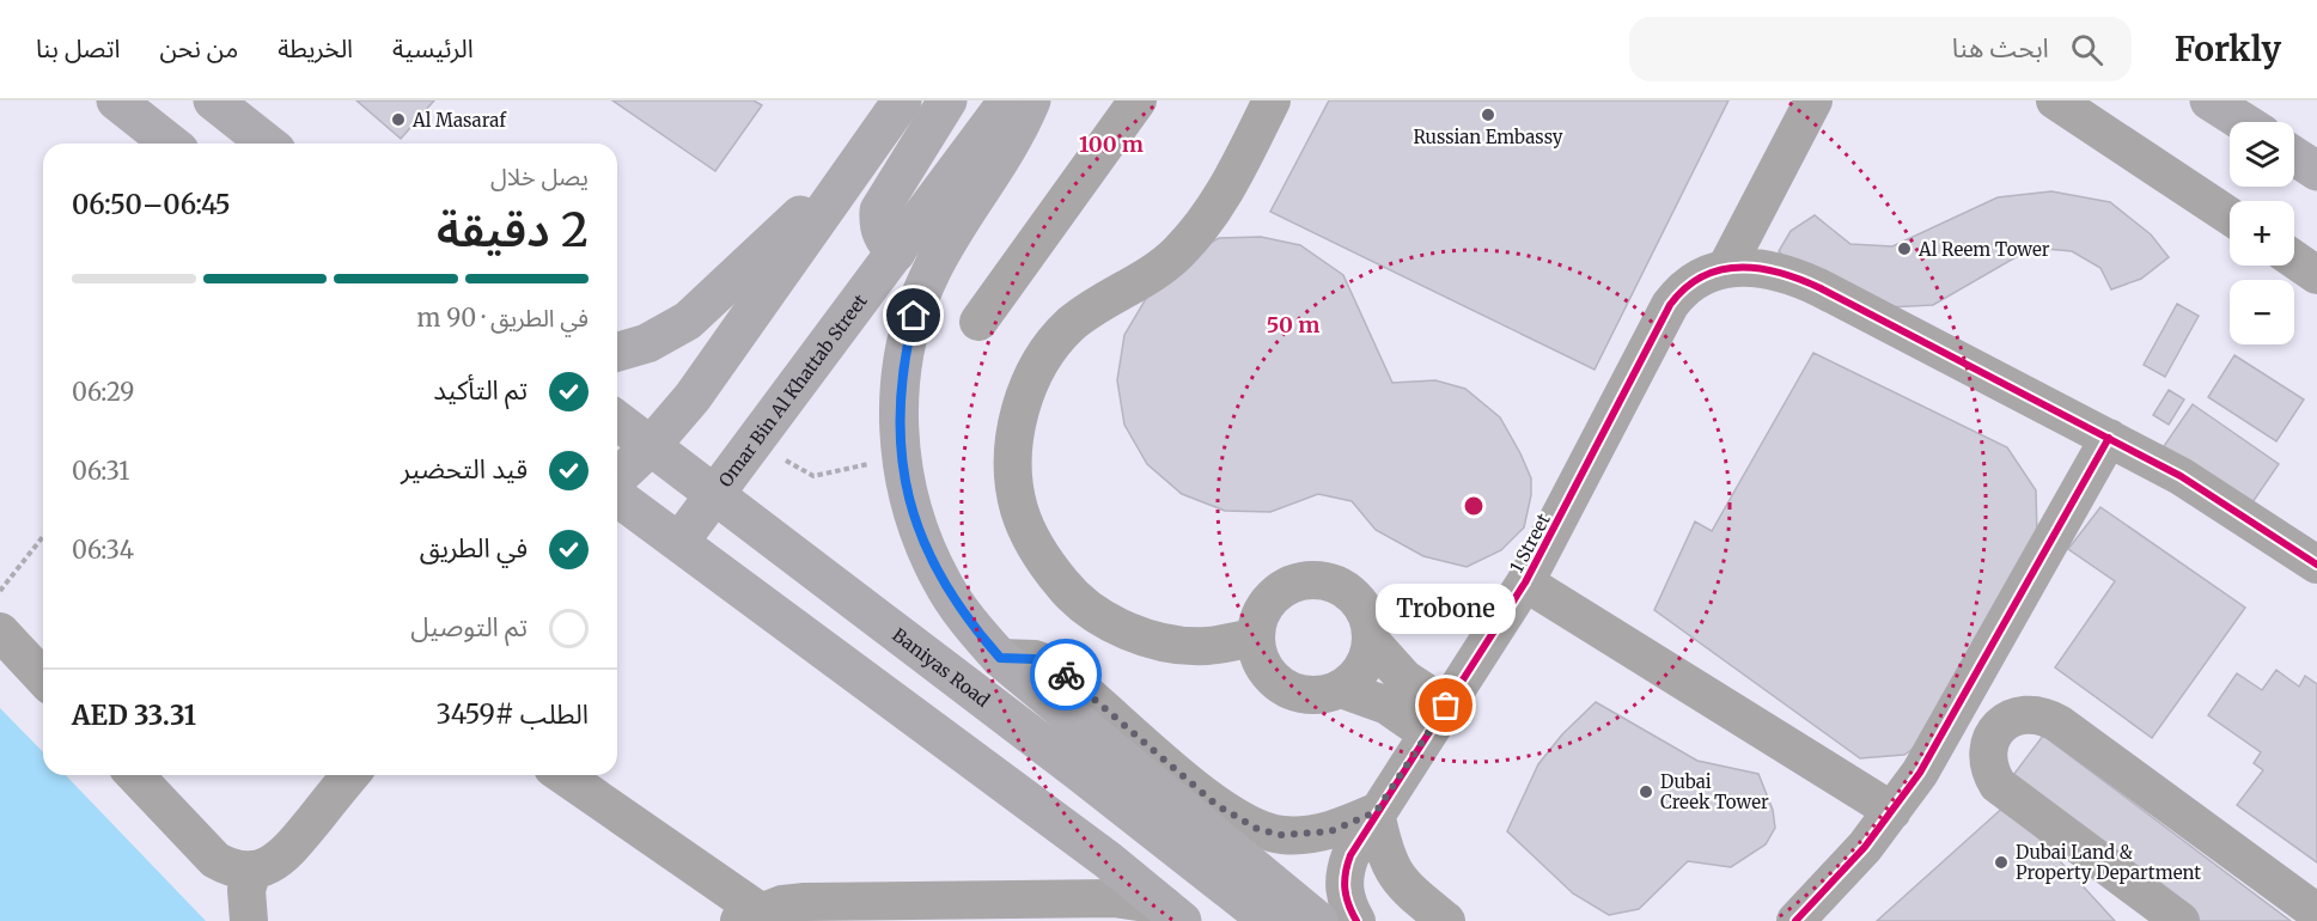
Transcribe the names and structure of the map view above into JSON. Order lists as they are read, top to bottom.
{
  "streets": {
    "main road": ["Omar Bin Al Khattab Street", "Baniyas Road"],
    "street": ["1 Street"]
  },
  "crossings": [
    ["Omar Bin Al Khattab Street", "Baniyas Road"]
  ],
  "places": [
    "Russian Embassy",
    "Al Masaraf",
    "Al Reem Tower",
    "Trobone",
    "Dubai Creek Tower",
    "Dubai Land & Property Department"
  ],
  "page": {
    "header": "Forkly",
    "search": "ابحث هنا",
    "nav": [
      "الرئيسية",
      "الخريطة",
      "من نحن",
      "اتصل بنا"
    ],
    "map_buttons": ["+", "−"],
    "heading": ["2 دقيقة", "يصل خلال", "06:45–06:50"],
    "panel": ["الطلب #3459", "AED 33.31"],
    "bar": "في الطريق · 90 m",
    "list": [
      ["تم التأكيد", "06:29"],
      ["قيد التحضير", "06:31"],
      ["في الطريق", "06:34"],
      "تم التوصيل"
    ],
    "bubble": "Trobone"
  },
  "rings": ["100 m", "50 m"]
}
